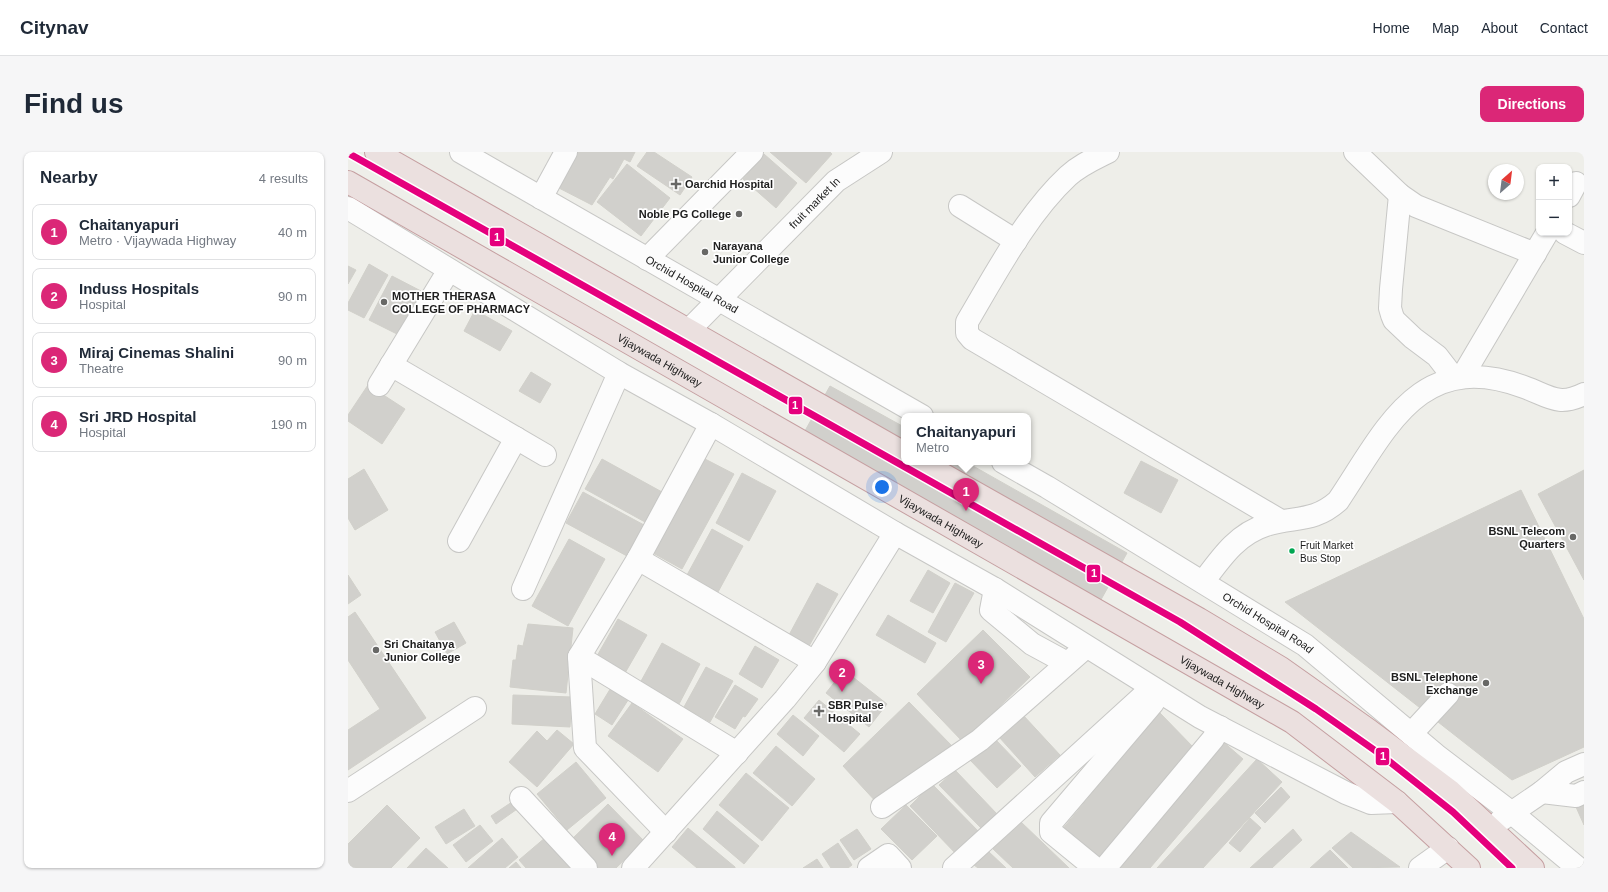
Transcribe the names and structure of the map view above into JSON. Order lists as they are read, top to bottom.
{
  "streets": {
    "highway": ["Vijaywada Highway"],
    "street": ["fruit market ln", "Orchid Hospital Road"]
  },
  "crossings": [
    ["fruit market ln", "Orchid Hospital Road"]
  ],
  "places": {
    "health": ["Oarchid Hospital", "SBR Pulse Hospital"],
    "other": [
      "Noble PG College",
      "Narayana Junior College",
      "MOTHER THERASA COLLEGE OF PHARMACY",
      "BSNL Telecom Quarters",
      "Fruit Market Bus Stop",
      "Sri Chaitanya Junior College",
      "BSNL Telephone Exchange"
    ]
  },
  "lines": ["transit line 1"],
  "north": "top right",
  "page": {
    "header": "Citynav",
    "nav": [
      "Home",
      "Map",
      "About",
      "Contact"
    ],
    "buttons": "Directions",
    "title": "Find us",
    "heading": ["Nearby", "4 results"],
    "map_buttons": ["+", "−"],
    "list": [
      {
        "mark": "1",
        "name": "Chaitanyapuri",
        "note": "Metro · Vijaywada Highway",
        "value": "40 m"
      },
      {
        "mark": "2",
        "name": "Induss Hospitals",
        "note": "Hospital",
        "value": "90 m"
      },
      {
        "mark": "3",
        "name": "Miraj Cinemas Shalini",
        "note": "Theatre",
        "value": "90 m"
      },
      {
        "mark": "4",
        "name": "Sri JRD Hospital",
        "note": "Hospital",
        "value": "190 m"
      }
    ],
    "popup": ["Chaitanyapuri", "Metro"],
    "pins": [
      "1",
      "3",
      "2",
      "4"
    ]
  }
}
